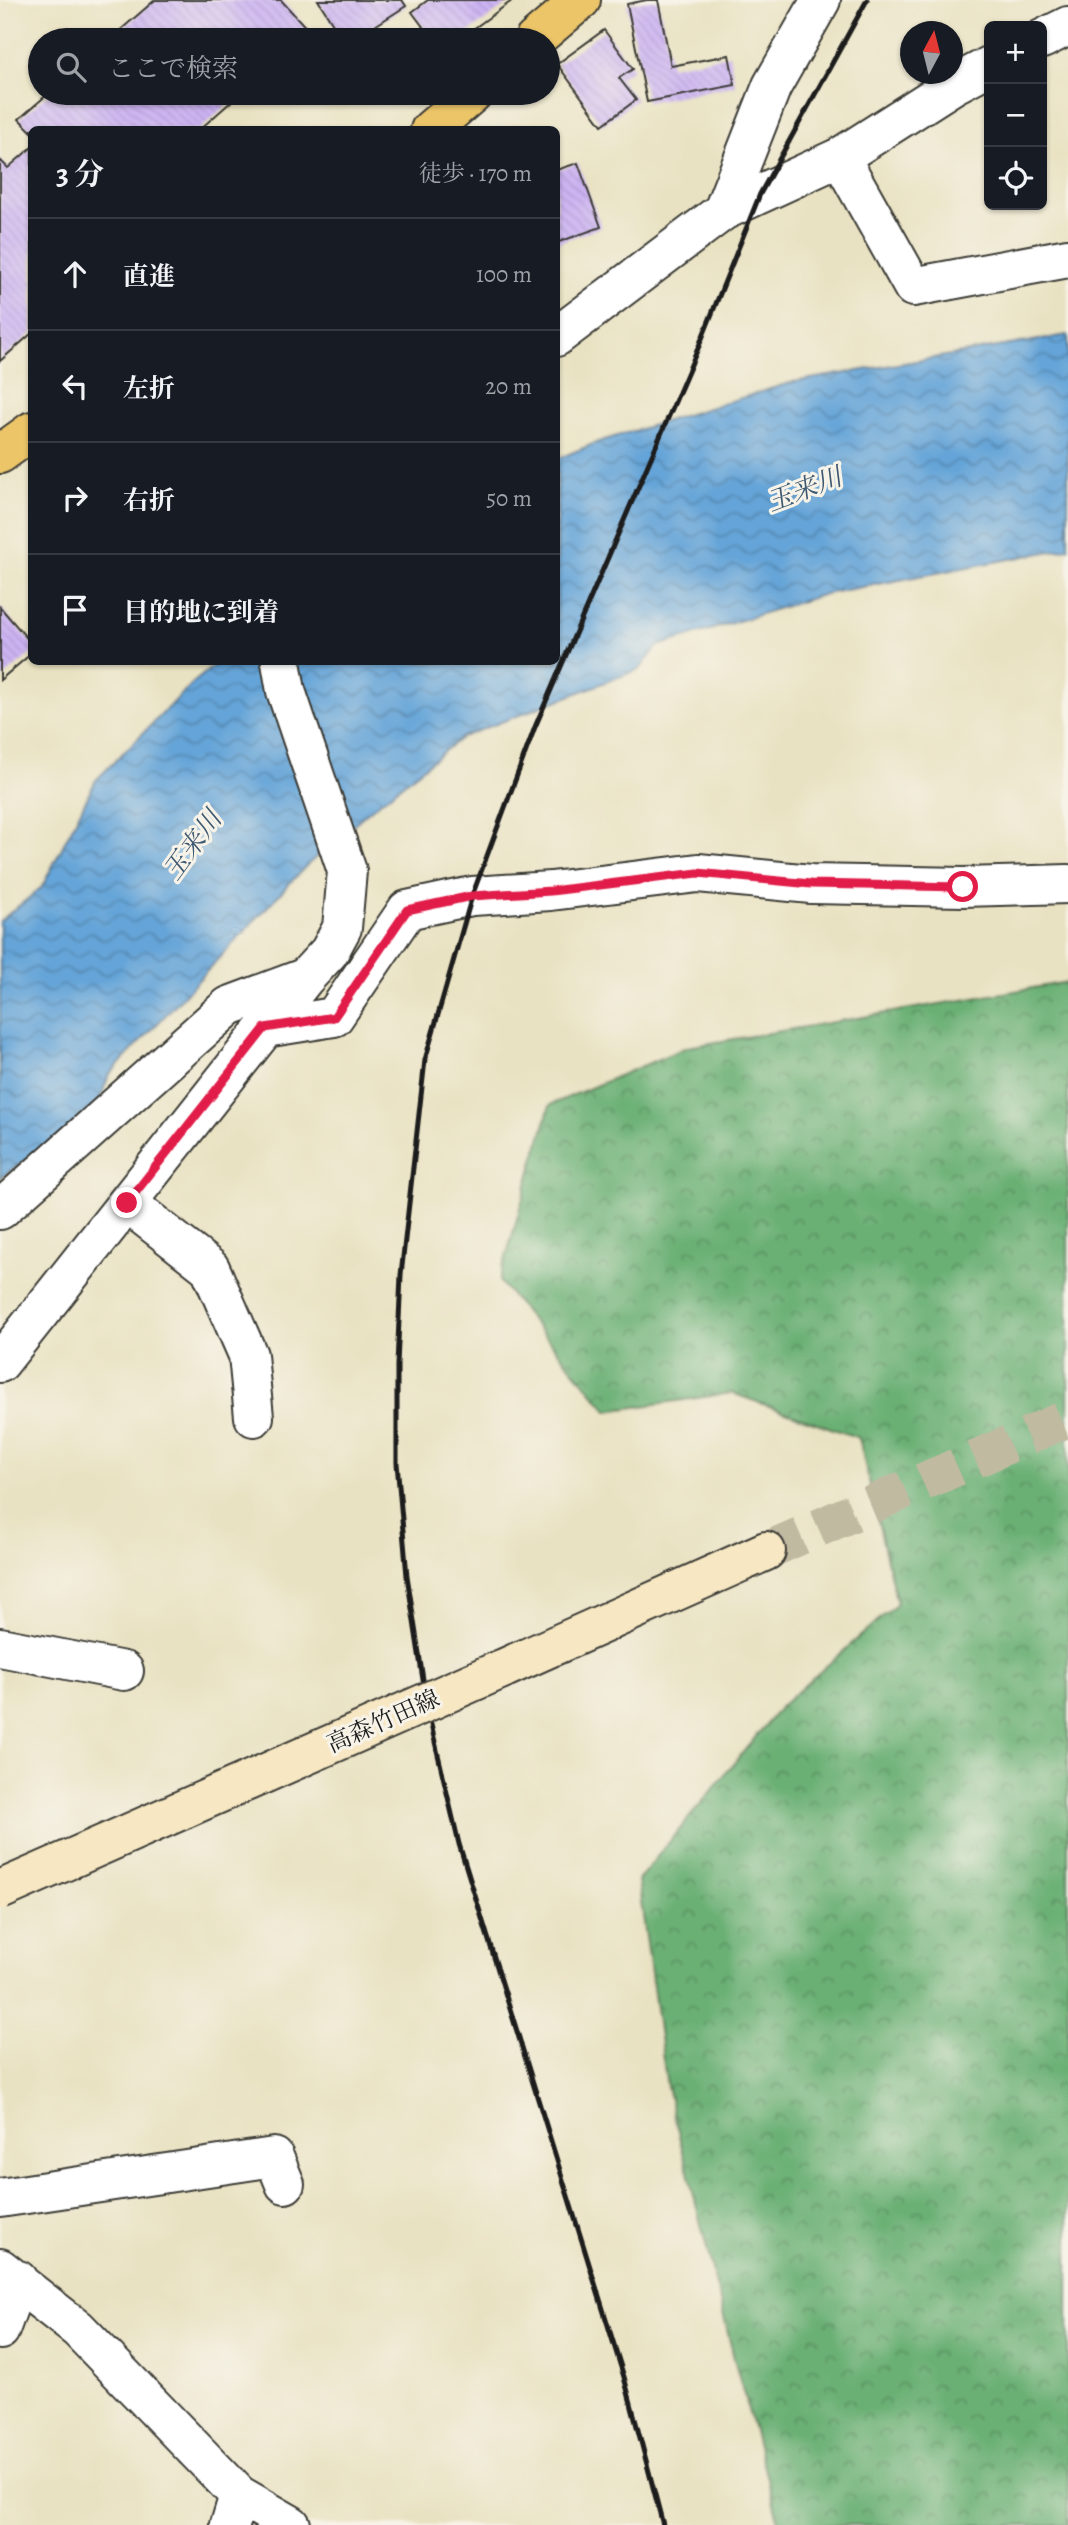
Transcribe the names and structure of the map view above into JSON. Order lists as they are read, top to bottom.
{
  "streets": {
    "main road": ["高森竹田線"]
  },
  "water": ["玉来川"],
  "north": "top",
  "page": {
    "map_buttons": ["+", "−"],
    "search": "ここで検索",
    "heading": ["3 分", "徒歩 · 170 m"],
    "list": [
      ["直進", "100 m"],
      ["左折", "20 m"],
      ["右折", "50 m"],
      "目的地に到着"
    ]
  }
}
